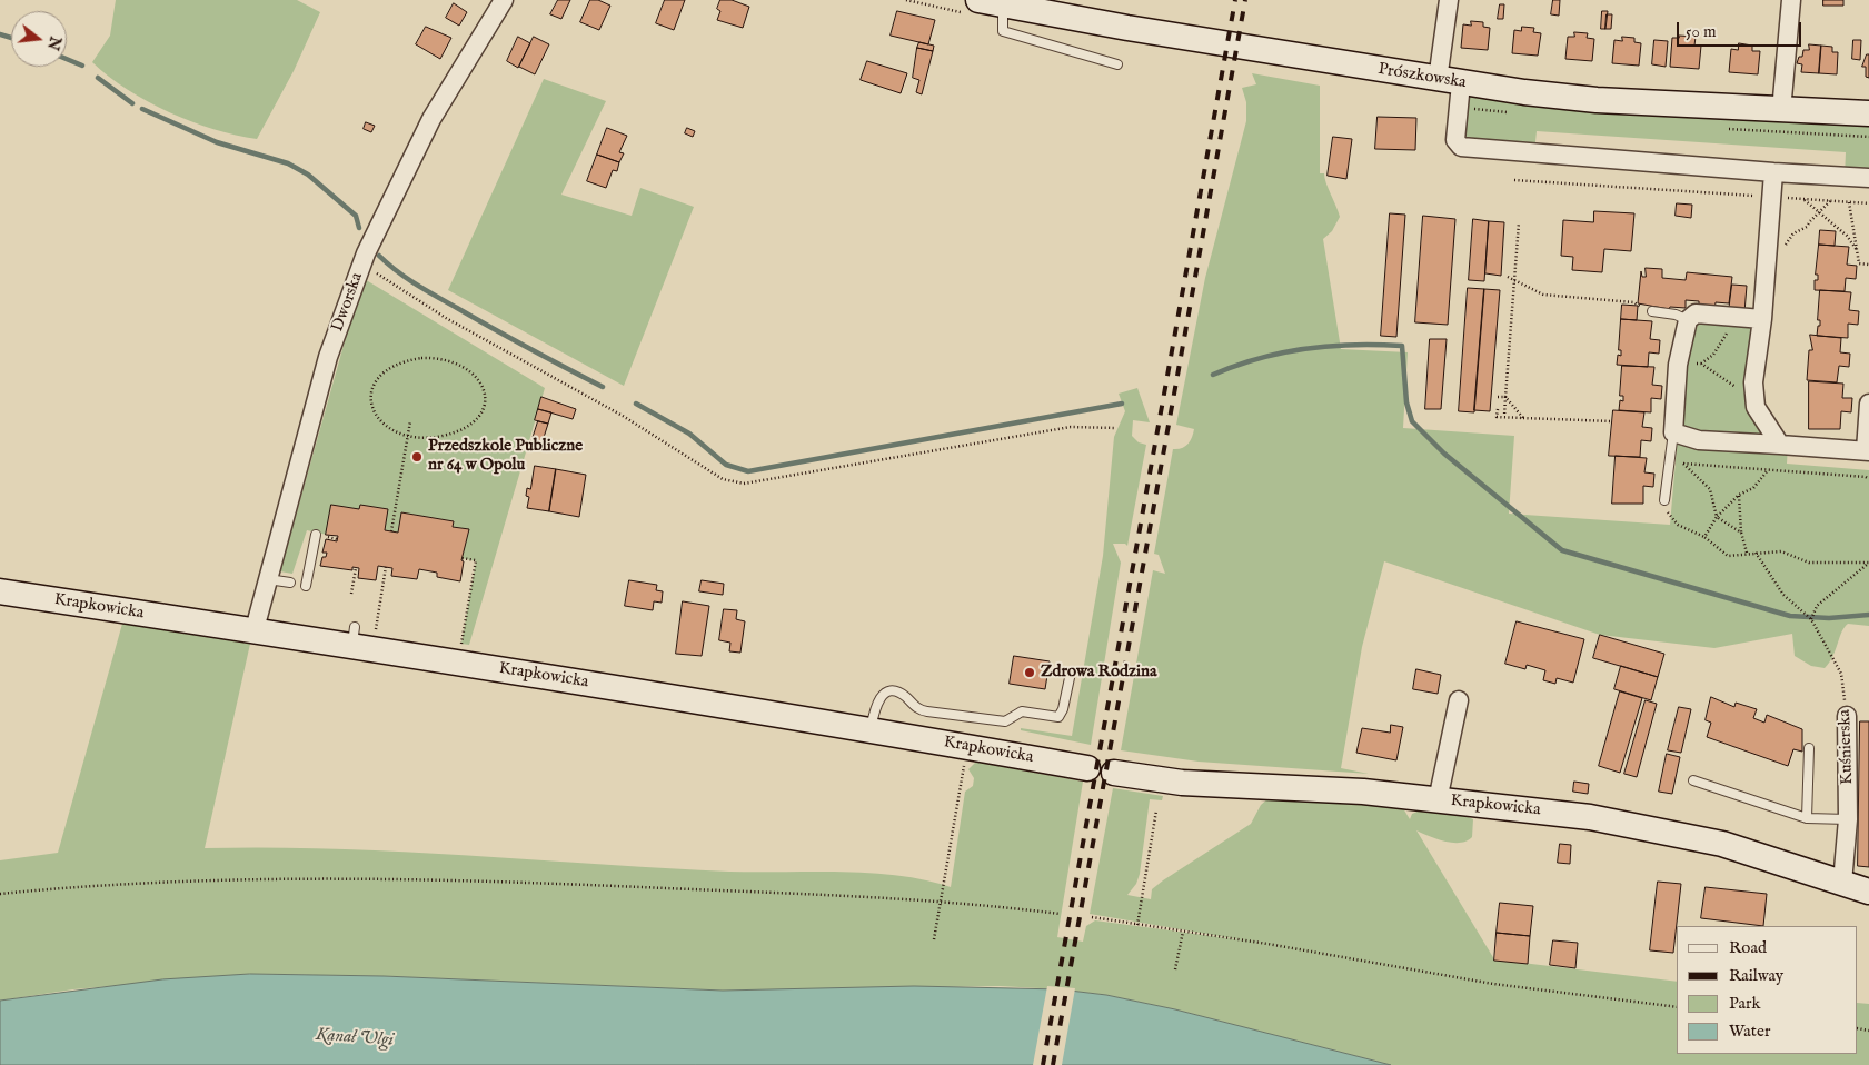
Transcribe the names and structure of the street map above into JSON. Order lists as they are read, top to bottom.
{
  "streets": {
    "street": [
      "Prószkowska",
      "Dworska",
      "Krapkowicka",
      "Kuśnierska"
    ]
  },
  "crossings": [
    ["Dworska", "Krapkowicka"],
    ["Krapkowicka", "Kuśnierska"]
  ],
  "water": ["Kanał Ulgi"],
  "places": ["Przedszkole Publiczne nr 64 w Opolu", "Zdrowa Rodzina"],
  "legend": [
    "Road",
    "Railway",
    "Park",
    "Water"
  ],
  "scale_bar": "50 m",
  "north": "right"
}
